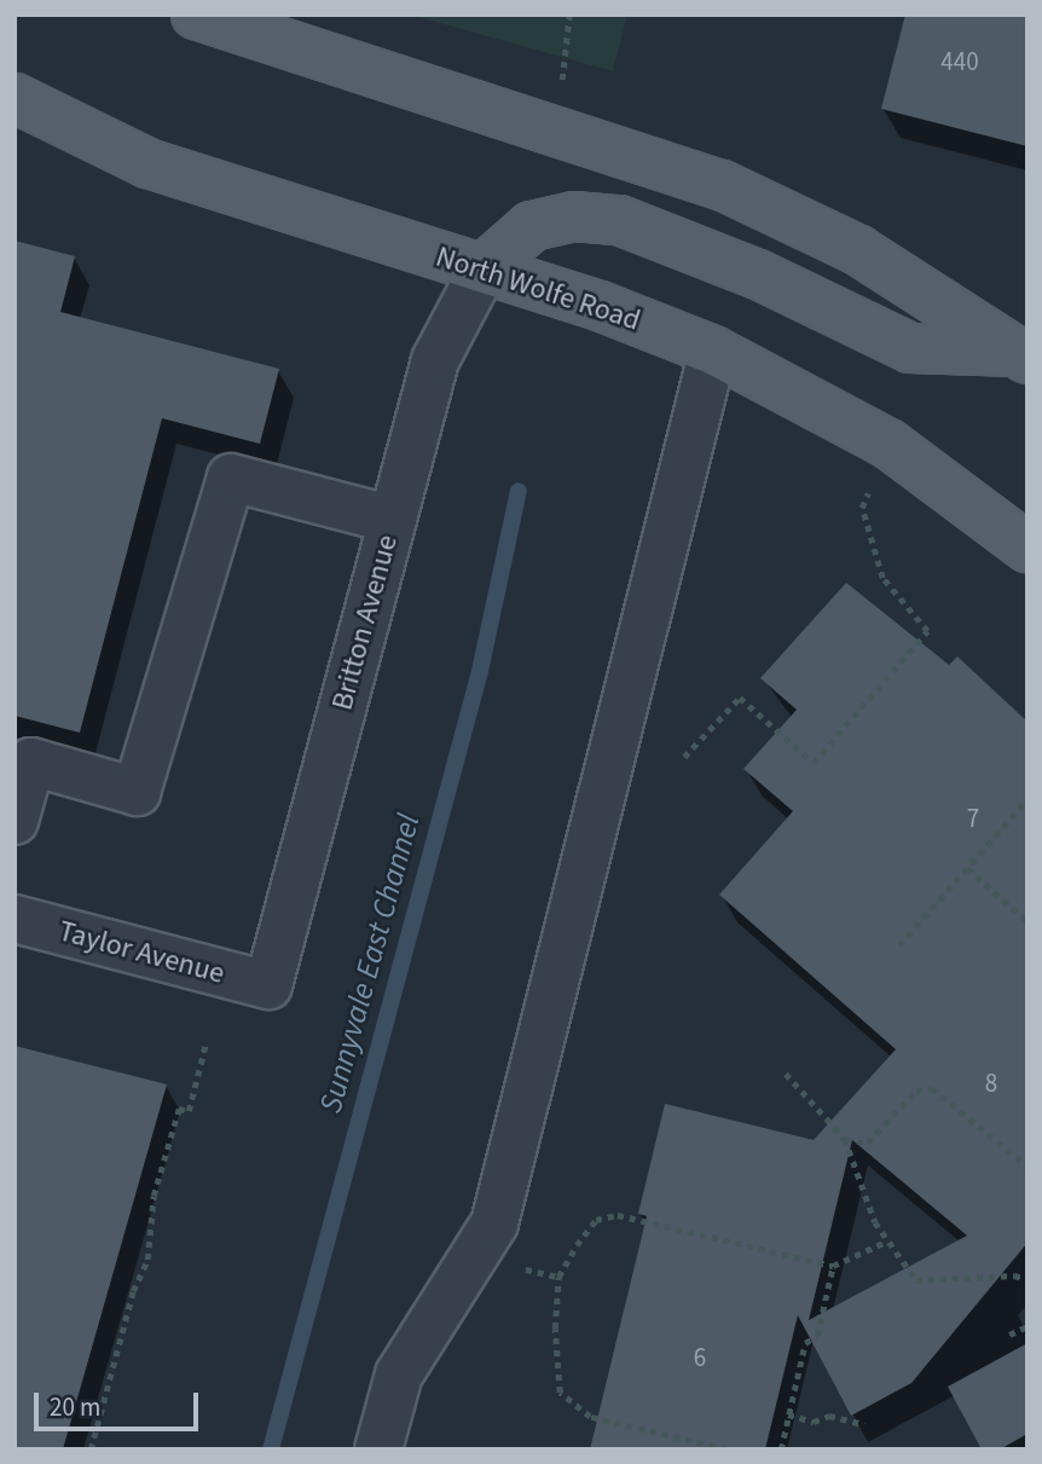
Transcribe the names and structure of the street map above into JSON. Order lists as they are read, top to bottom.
{
  "streets": {
    "main road": ["North Wolfe Road"],
    "street": ["Britton Avenue", "Taylor Avenue"]
  },
  "crossings": [
    ["North Wolfe Road", "Britton Avenue"],
    ["Britton Avenue", "Taylor Avenue"]
  ],
  "water": ["Sunnyvale East Channel"],
  "house_numbers": [
    "440",
    "7",
    "8",
    "6"
  ],
  "scale_bar": "20 m"
}
